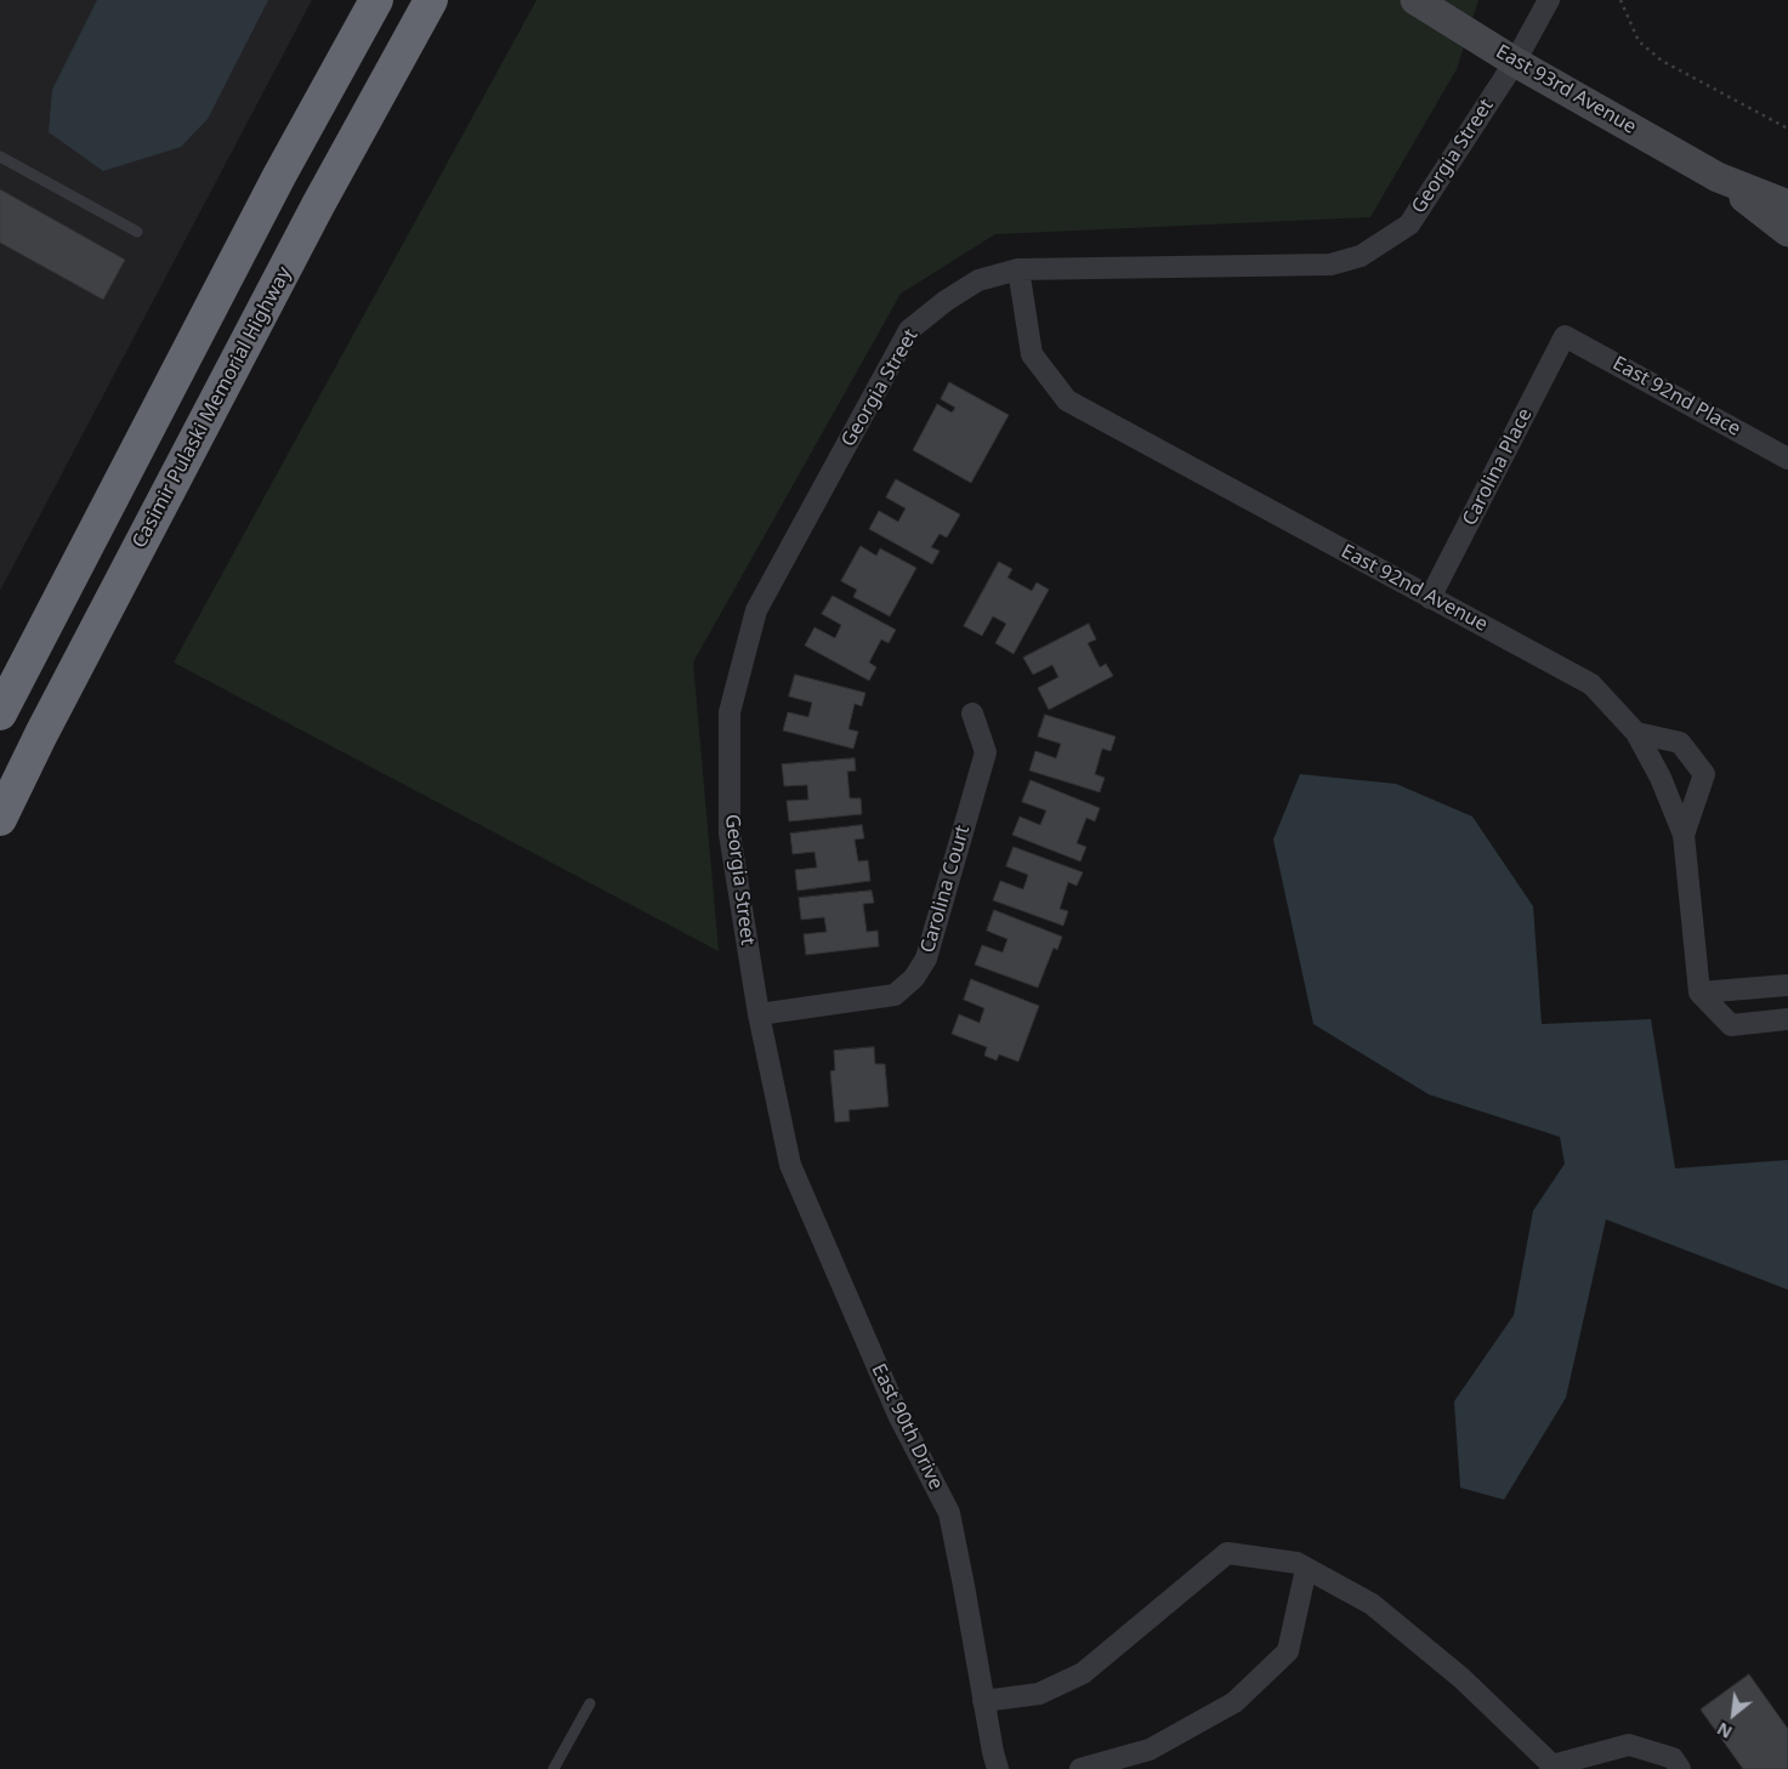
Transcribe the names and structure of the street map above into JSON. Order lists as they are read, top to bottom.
{
  "streets": {
    "highway": ["Casimir Pulaski Memorial Highway"],
    "street": [
      "East 93rd Avenue",
      "Georgia Street",
      "East 92nd Place",
      "Carolina Place",
      "East 92nd Avenue",
      "Carolina Court",
      "East 90th Drive"
    ]
  },
  "crossings": [
    ["East 93rd Avenue", "Georgia Street"],
    ["Georgia Street", "East 92nd Avenue"],
    ["Georgia Street", "Carolina Court"],
    ["Georgia Street", "East 90th Drive"],
    ["East 92nd Place", "Carolina Place"],
    ["Carolina Place", "East 92nd Avenue"]
  ],
  "north": "bottom left"
}
